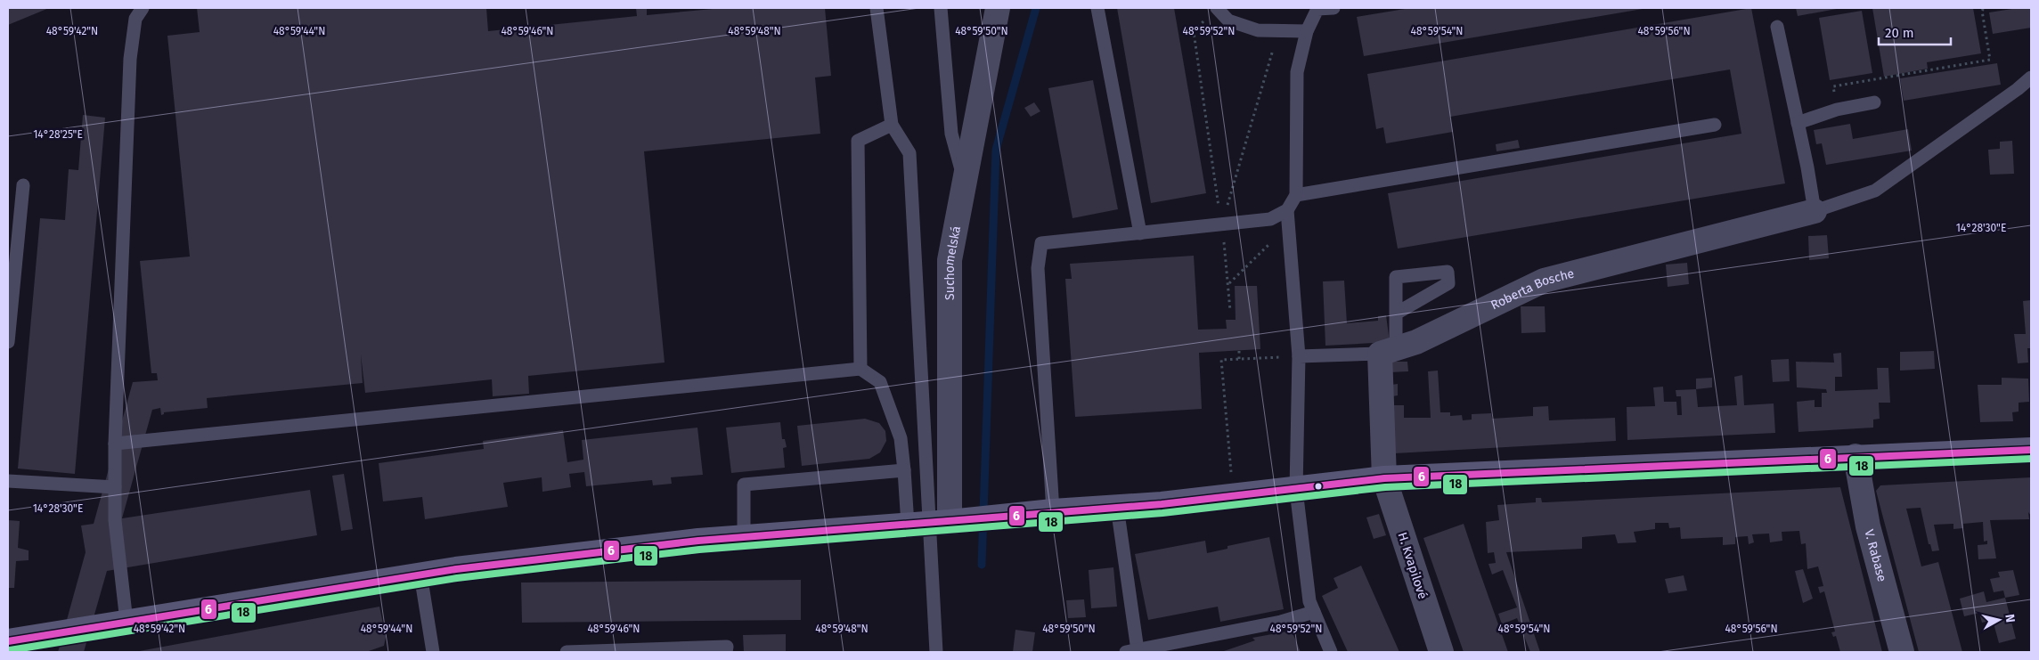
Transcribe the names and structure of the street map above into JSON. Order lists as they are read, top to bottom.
{
  "streets": {
    "street": [
      "Suchomelská",
      "Roberta Bosche",
      "V. Rabase",
      "H. Kvapilové"
    ]
  },
  "lines": ["transit line 6", "transit line 18"],
  "scale_bar": "20 m",
  "north": "right",
  "coordinates": [
    "48°59'42\"N",
    "48°59'44\"N",
    "48°59'46\"N",
    "48°59'48\"N",
    "48°59'50\"N",
    "48°59'52\"N",
    "48°59'54\"N",
    "48°59'56\"N",
    "14°28'25\"E",
    "14°28'30\"E"
  ]
}
